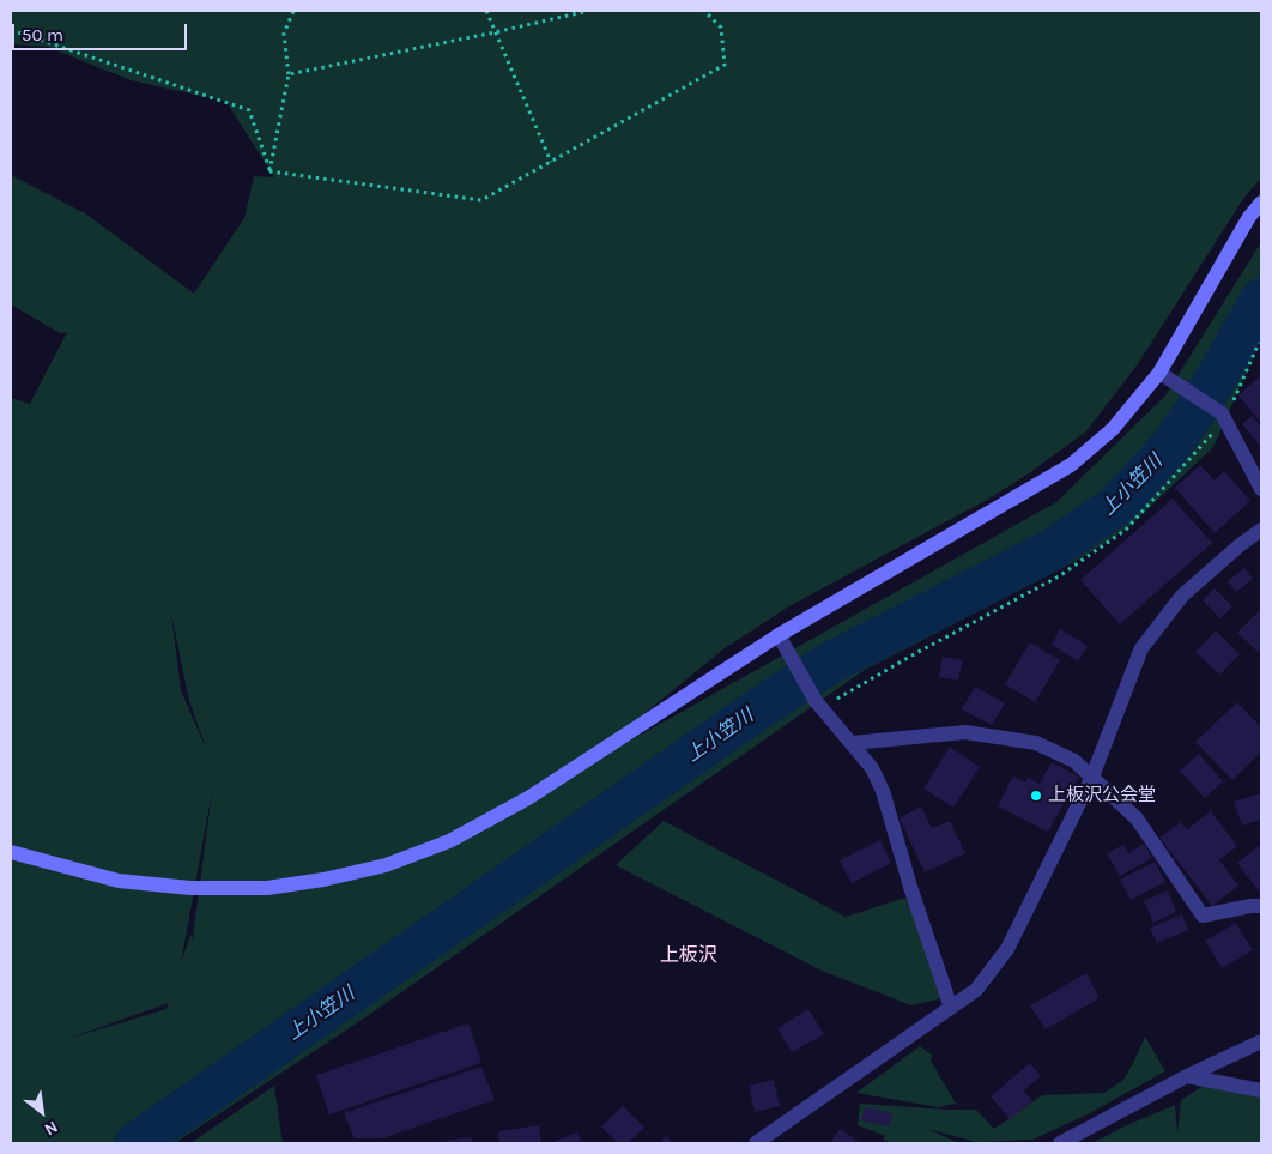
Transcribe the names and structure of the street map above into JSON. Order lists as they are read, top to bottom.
{
  "districts": ["上板沢"],
  "water": ["上小笠川"],
  "places": ["上板沢公会堂"],
  "scale_bar": "50 m",
  "north": "bottom right"
}
